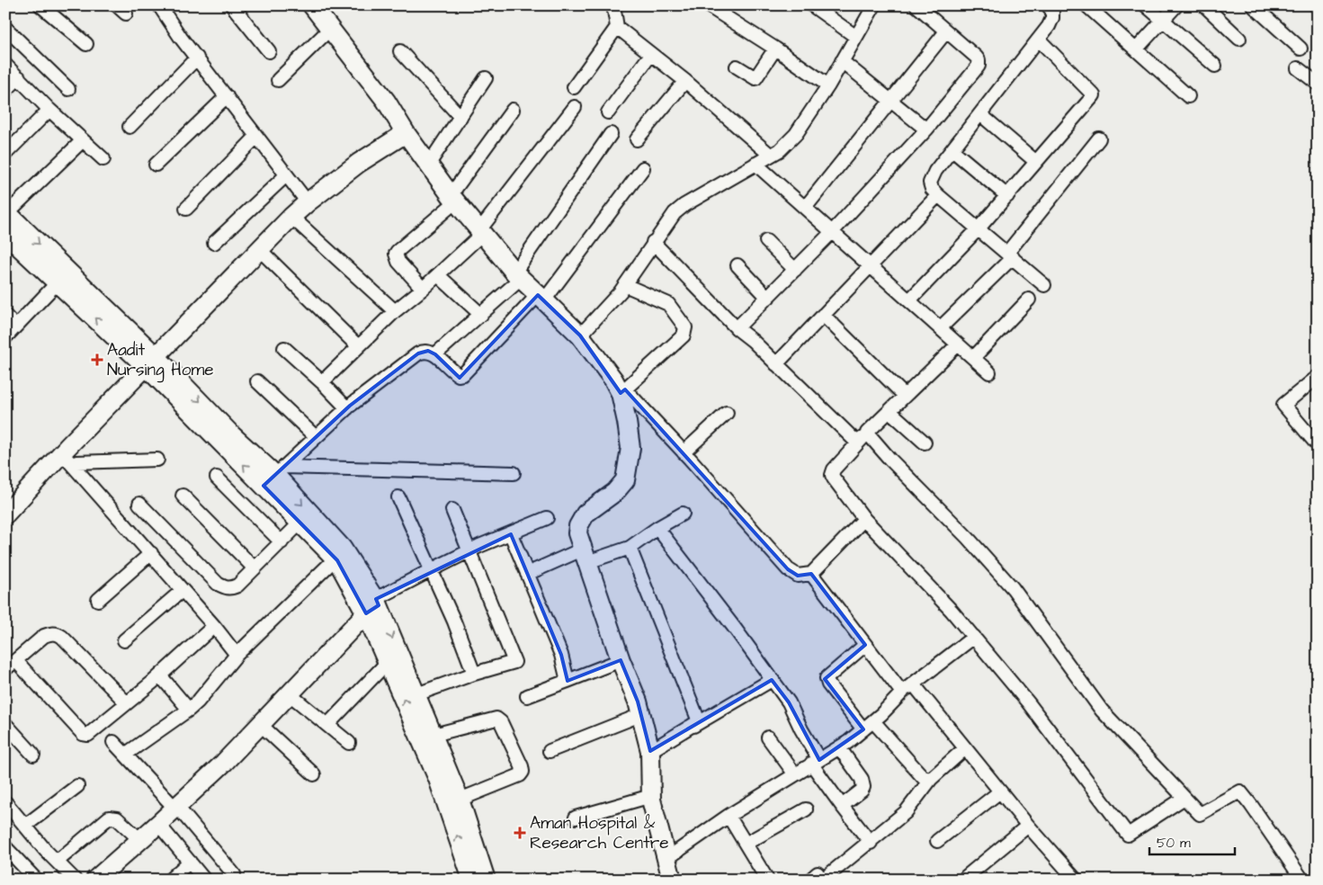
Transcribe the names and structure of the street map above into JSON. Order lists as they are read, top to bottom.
{
  "places": {
    "health": ["Aadit Nursing Home", "Aman Hospital & Research Centre"]
  },
  "scale_bar": "50 m"
}
